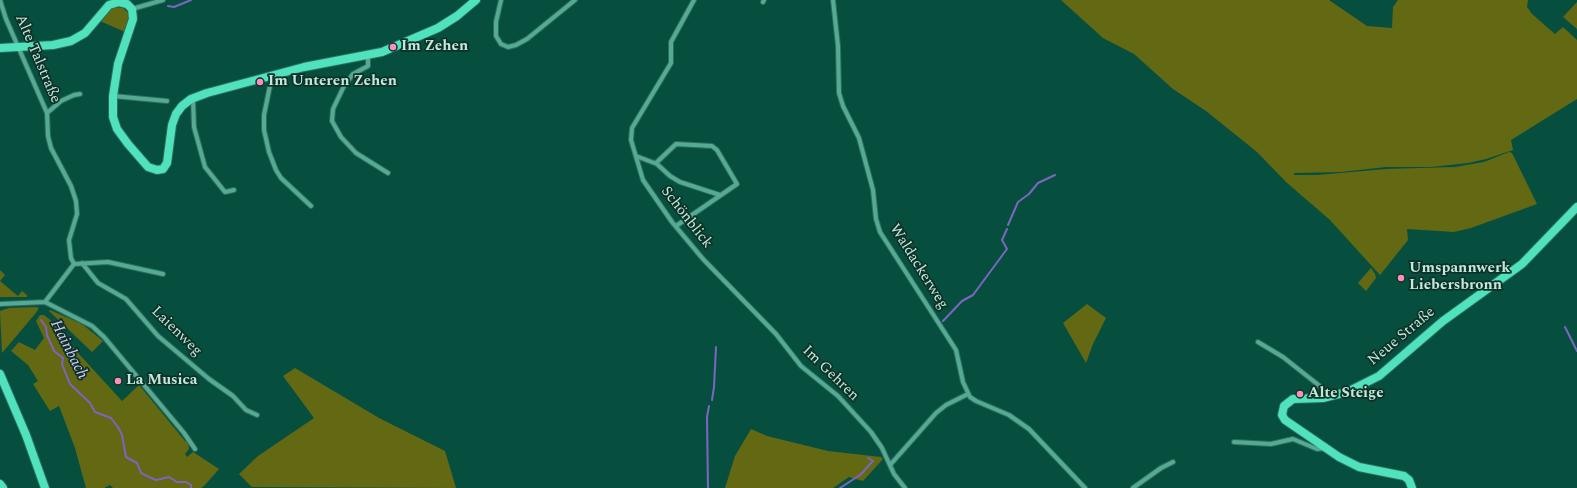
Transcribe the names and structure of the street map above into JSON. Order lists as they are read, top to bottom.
{
  "streets": {
    "street": [
      "Alte Talstraße",
      "Schönblick",
      "Waldackerweg",
      "Laienweg",
      "Neue Straße",
      "Im Gehren"
    ]
  },
  "crossings": [
    ["Schönblick", "Im Gehren"]
  ],
  "water": ["Hainbach"],
  "places": [
    "Im Zehen",
    "Im Unteren Zehen",
    "Umspannwerk Liebersbronn",
    "La Musica",
    "Alte Steige"
  ]
}
